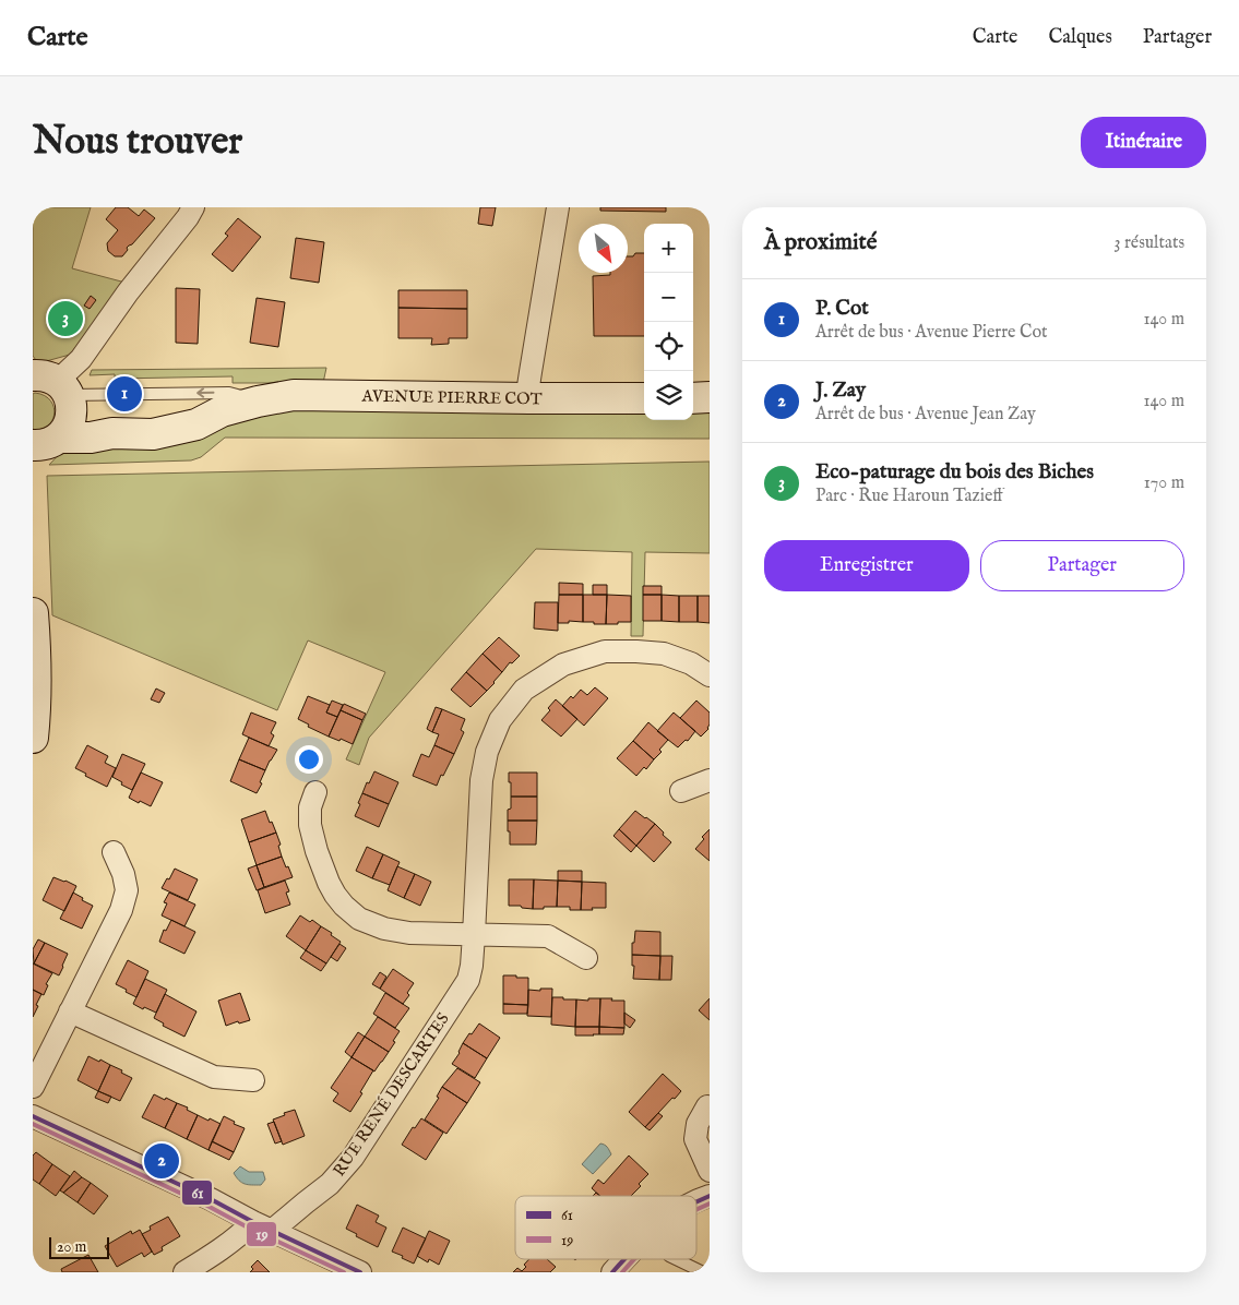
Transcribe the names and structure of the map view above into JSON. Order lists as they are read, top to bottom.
{
  "streets": {
    "street": ["AVENUE PIERRE COT", "RUE RENÉ DESCARTES"]
  },
  "lines": ["transit line 61", "transit line 19"],
  "legend": ["61", "19"],
  "scale_bar": "20 m",
  "north": "bottom right",
  "page": {
    "header": "Carte",
    "nav": ["Carte", "Calques", "Partager"],
    "buttons": [
      "Itinéraire",
      ["Enregistrer", "Partager"]
    ],
    "title": "Nous trouver",
    "heading": ["À proximité", "3 résultats"],
    "map_buttons": ["+", "−"],
    "list": [
      {
        "mark": "1",
        "name": "P. Cot",
        "note": "Arrêt de bus · Avenue Pierre Cot",
        "value": "140 m"
      },
      {
        "mark": "2",
        "name": "J. Zay",
        "note": "Arrêt de bus · Avenue Jean Zay",
        "value": "140 m"
      },
      {
        "mark": "3",
        "name": "Eco-paturage du bois des Biches",
        "note": "Parc · Rue Haroun Tazieff",
        "value": "170 m"
      }
    ],
    "pins": ["3", "1", "2"],
    "scale": "20 m"
  }
}
